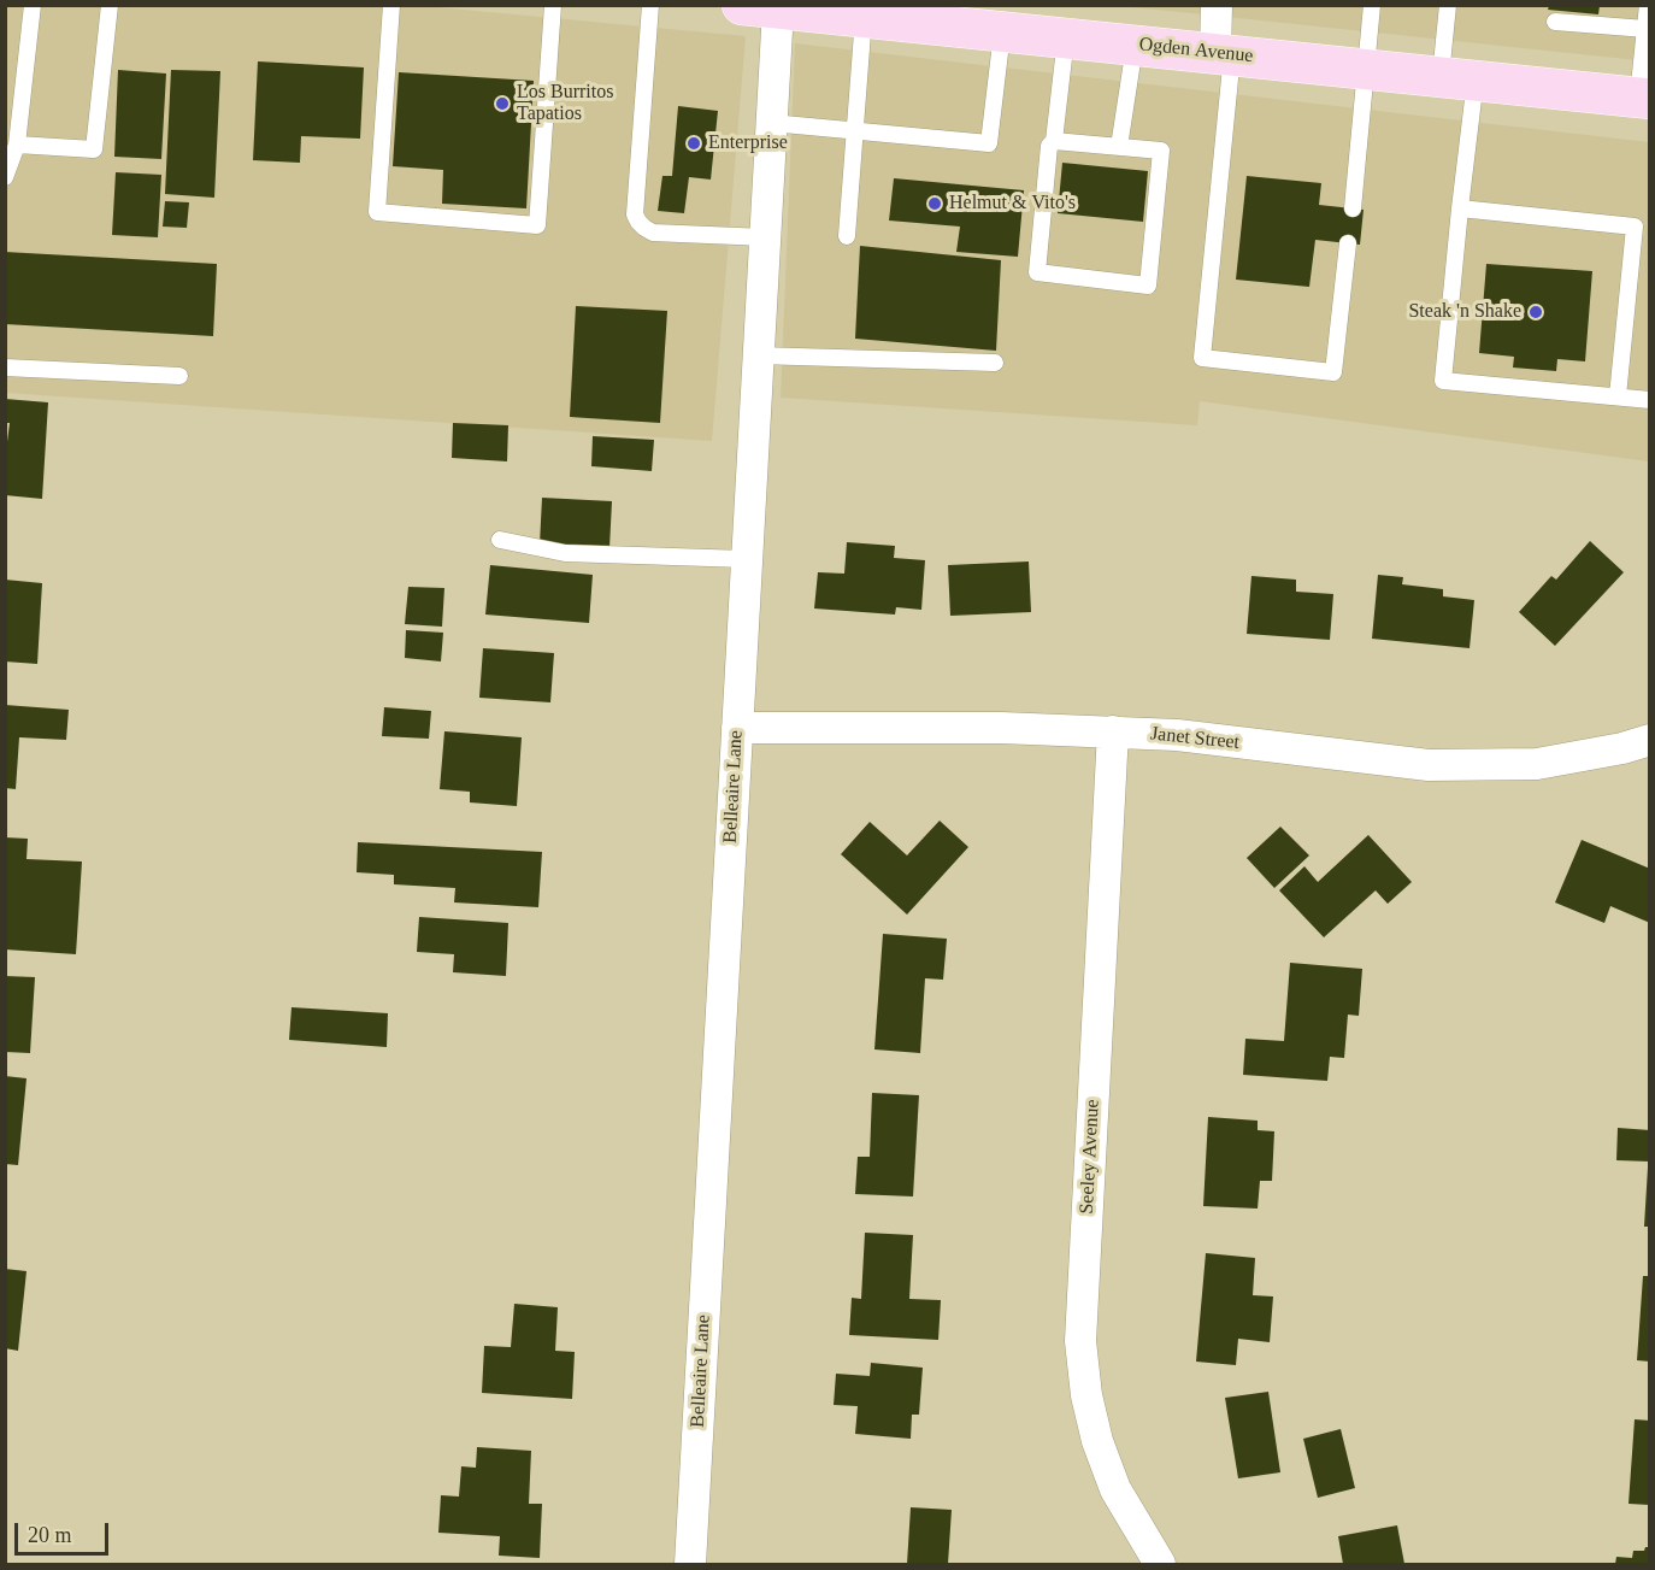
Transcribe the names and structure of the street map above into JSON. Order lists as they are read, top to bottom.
{
  "streets": {
    "main road": ["Ogden Avenue"],
    "street": ["Janet Street", "Belleaire Lane", "Seeley Avenue"]
  },
  "crossings": [
    ["Ogden Avenue", "Belleaire Lane"],
    ["Janet Street", "Belleaire Lane"],
    ["Janet Street", "Seeley Avenue"]
  ],
  "places": [
    "Los Burritos Tapatios",
    "Enterprise",
    "Helmut & Vito's",
    "Steak 'n Shake"
  ],
  "scale_bar": "20 m"
}
